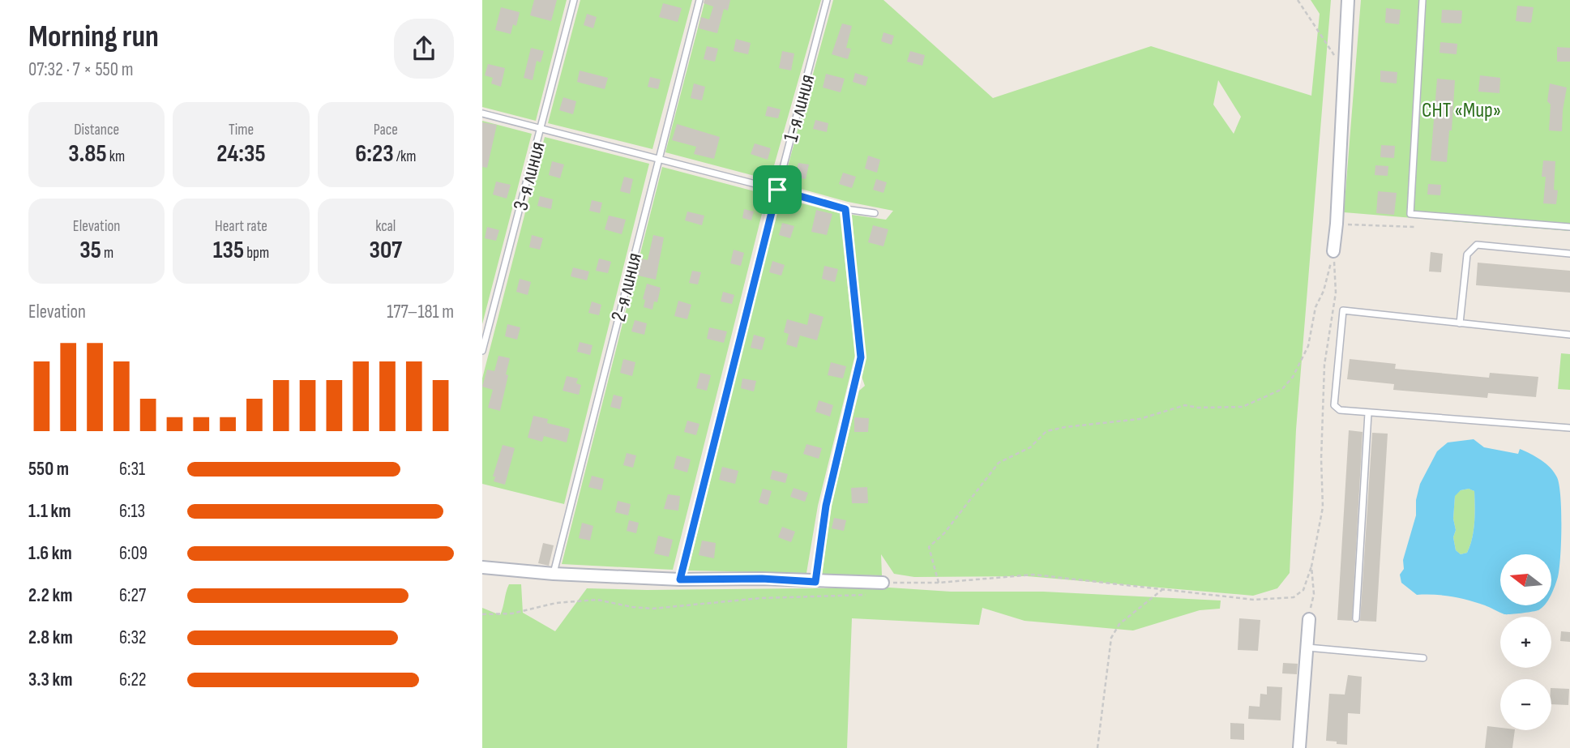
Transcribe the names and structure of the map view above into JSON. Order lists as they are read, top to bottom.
{
  "streets": {
    "lane": ["1-я линия", "3-я линия", "2-я линия"]
  },
  "parks": ["СНТ «Мир»"],
  "north": "left",
  "page": {
    "heading": ["Morning run", "07:32 · 7 × 550 m"],
    "stats": [
      ["Distance", "3.85 km"],
      ["Time", "24:35"],
      ["Pace", "6:23 /km"],
      ["Elevation", "35 m"],
      ["Heart rate", "135 bpm"],
      ["kcal", "307"]
    ],
    "chart": ["Elevation", "177–181 m"],
    "list": [
      {
        "name": "550 m",
        "note": "6:31"
      },
      {
        "name": "1.1 km",
        "note": "6:13"
      },
      {
        "name": "1.6 km",
        "note": "6:09"
      },
      {
        "name": "2.2 km",
        "note": "6:27"
      },
      {
        "name": "2.8 km",
        "note": "6:32"
      },
      {
        "name": "3.3 km",
        "note": "6:22"
      }
    ],
    "map_buttons": ["+", "−"]
  }
}
